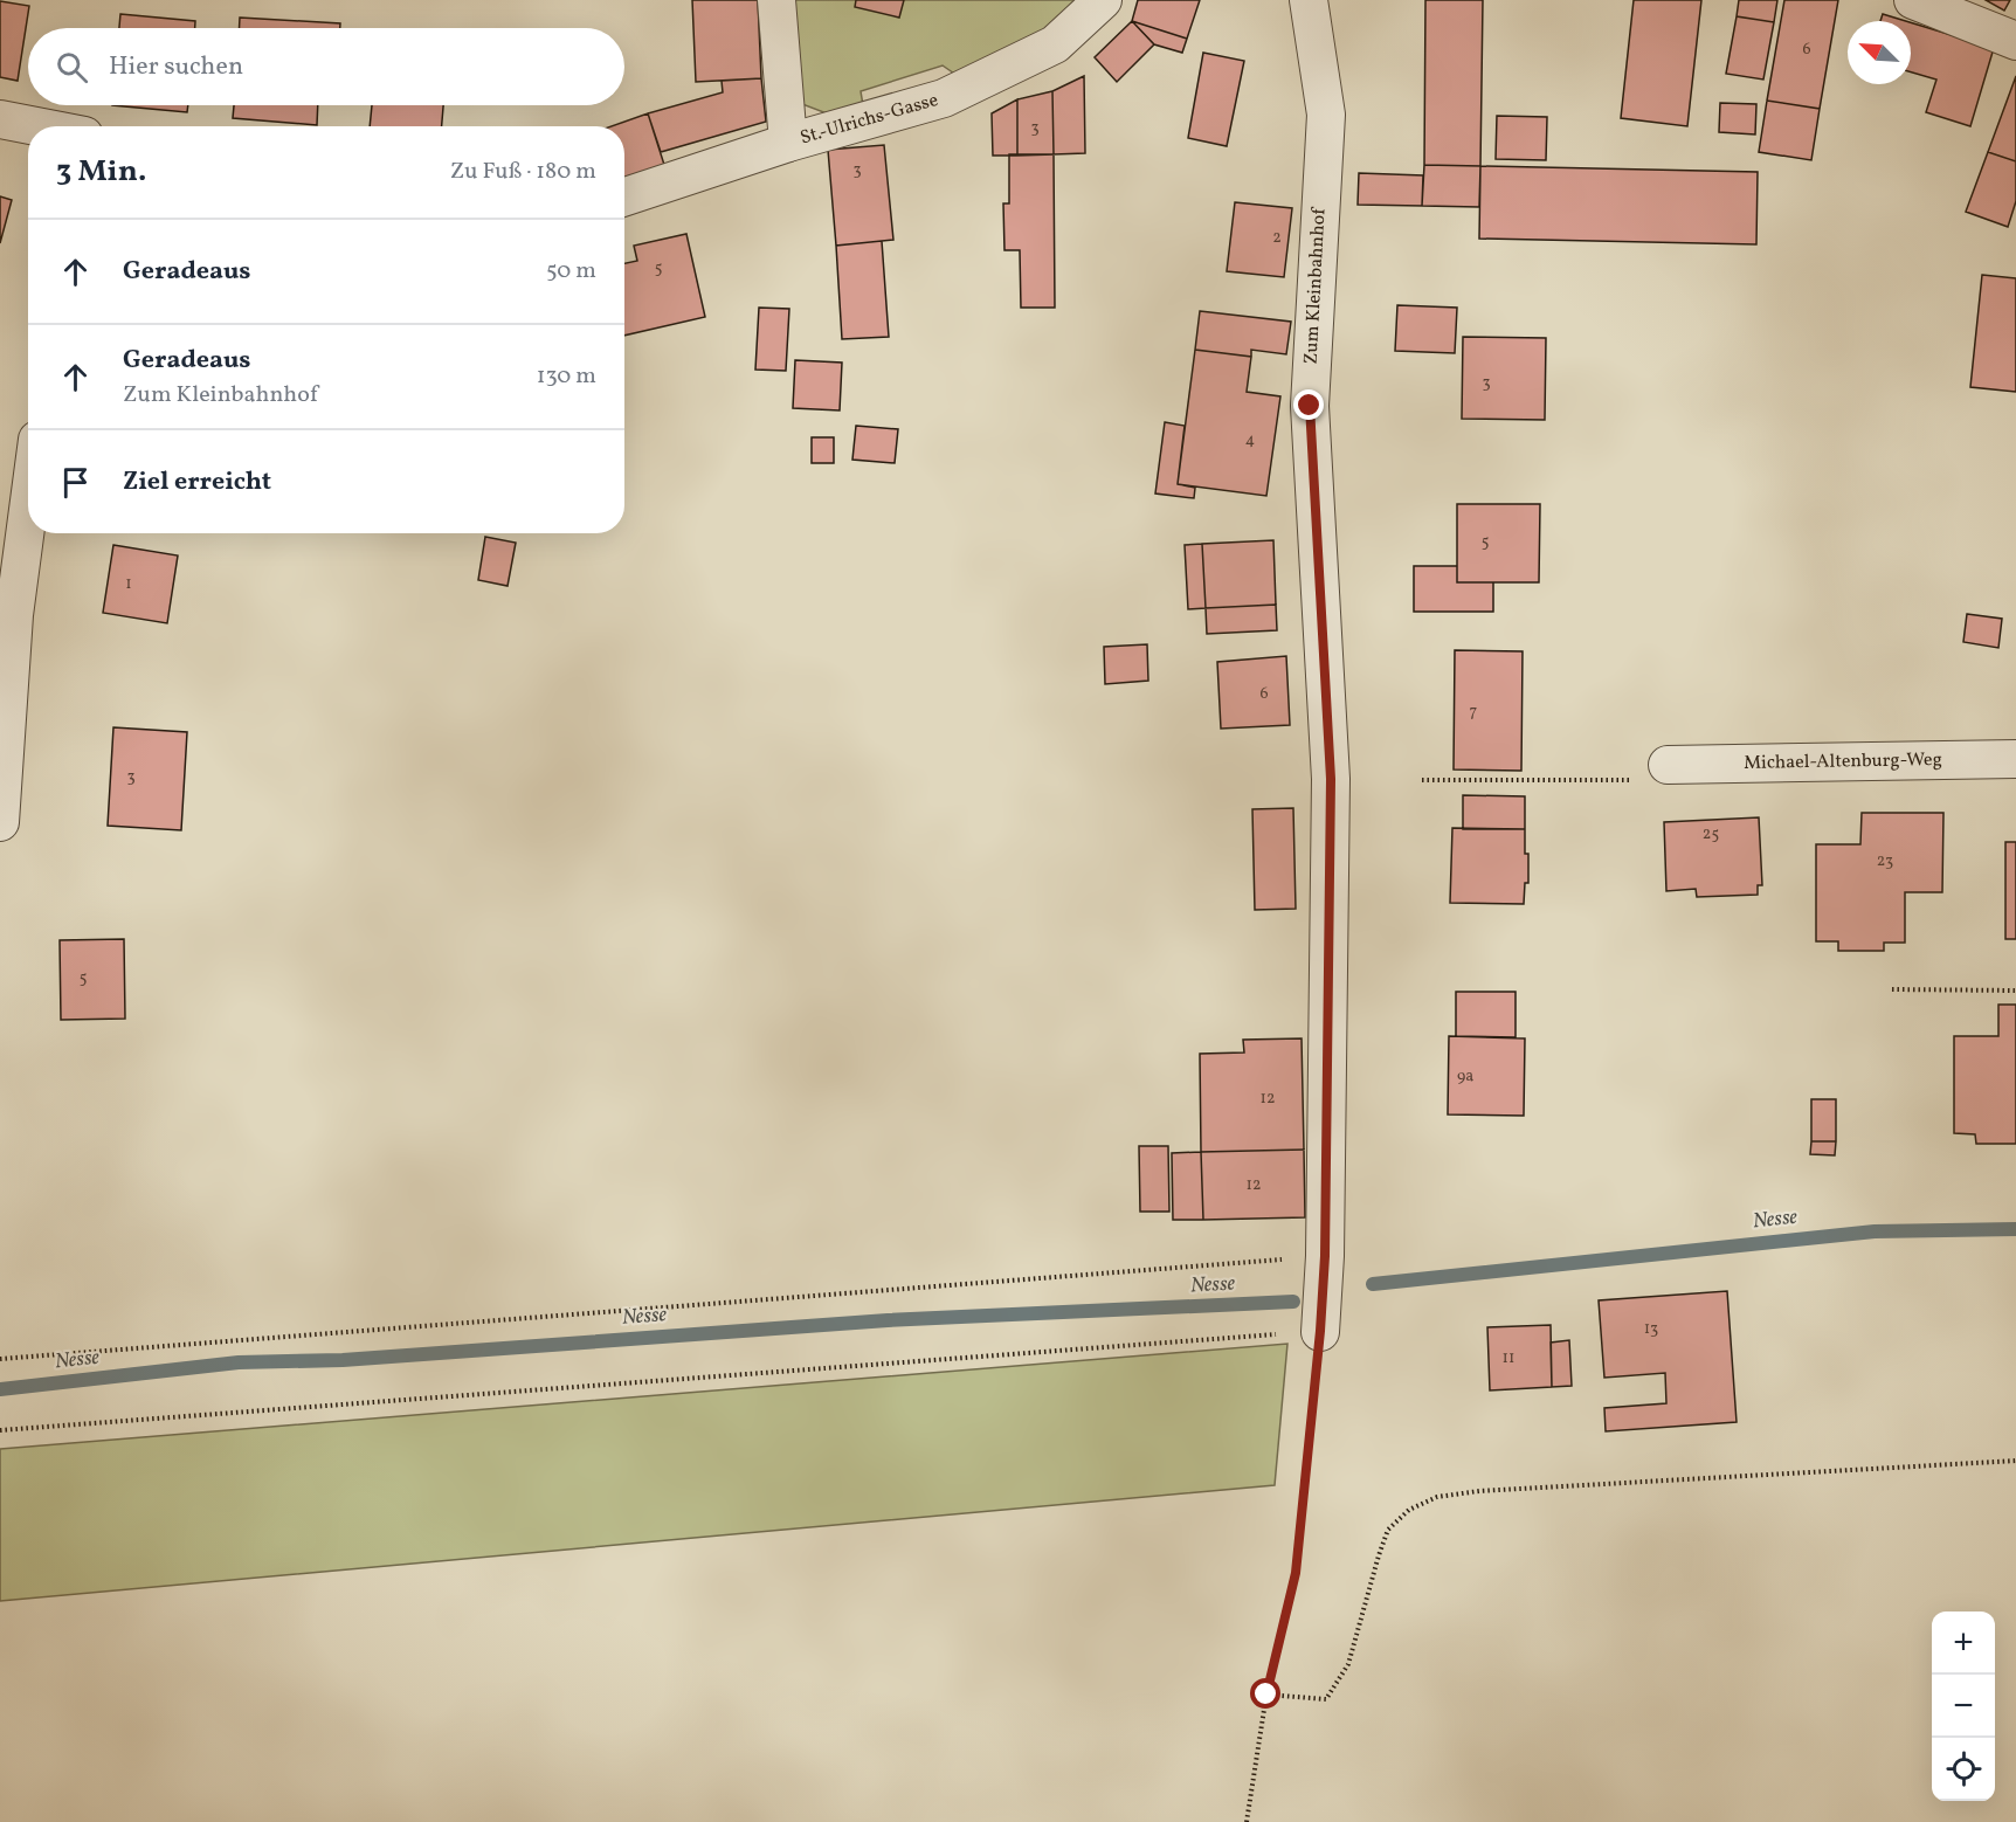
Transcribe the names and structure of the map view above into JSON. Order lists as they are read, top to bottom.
{
  "streets": {
    "street": ["St.-Ulrichs-Gasse", "Zum Kleinbahnhof", "Michael-Altenburg-Weg"]
  },
  "water": ["Nesse"],
  "house_numbers": [
    "6",
    "3",
    "3",
    "2",
    "5",
    "3",
    "4",
    "5",
    "1",
    "6",
    "7",
    "3",
    "25",
    "23",
    "5",
    "9a",
    "12",
    "12",
    "13",
    "11"
  ],
  "north": "top left",
  "page": {
    "search": "Hier suchen",
    "heading": ["3 Min.", "Zu Fuß · 180 m"],
    "list": [
      ["Geradeaus", "50 m"],
      ["Geradeaus", "Zum Kleinbahnhof", "130 m"],
      "Ziel erreicht"
    ],
    "map_buttons": ["+", "−"]
  }
}
